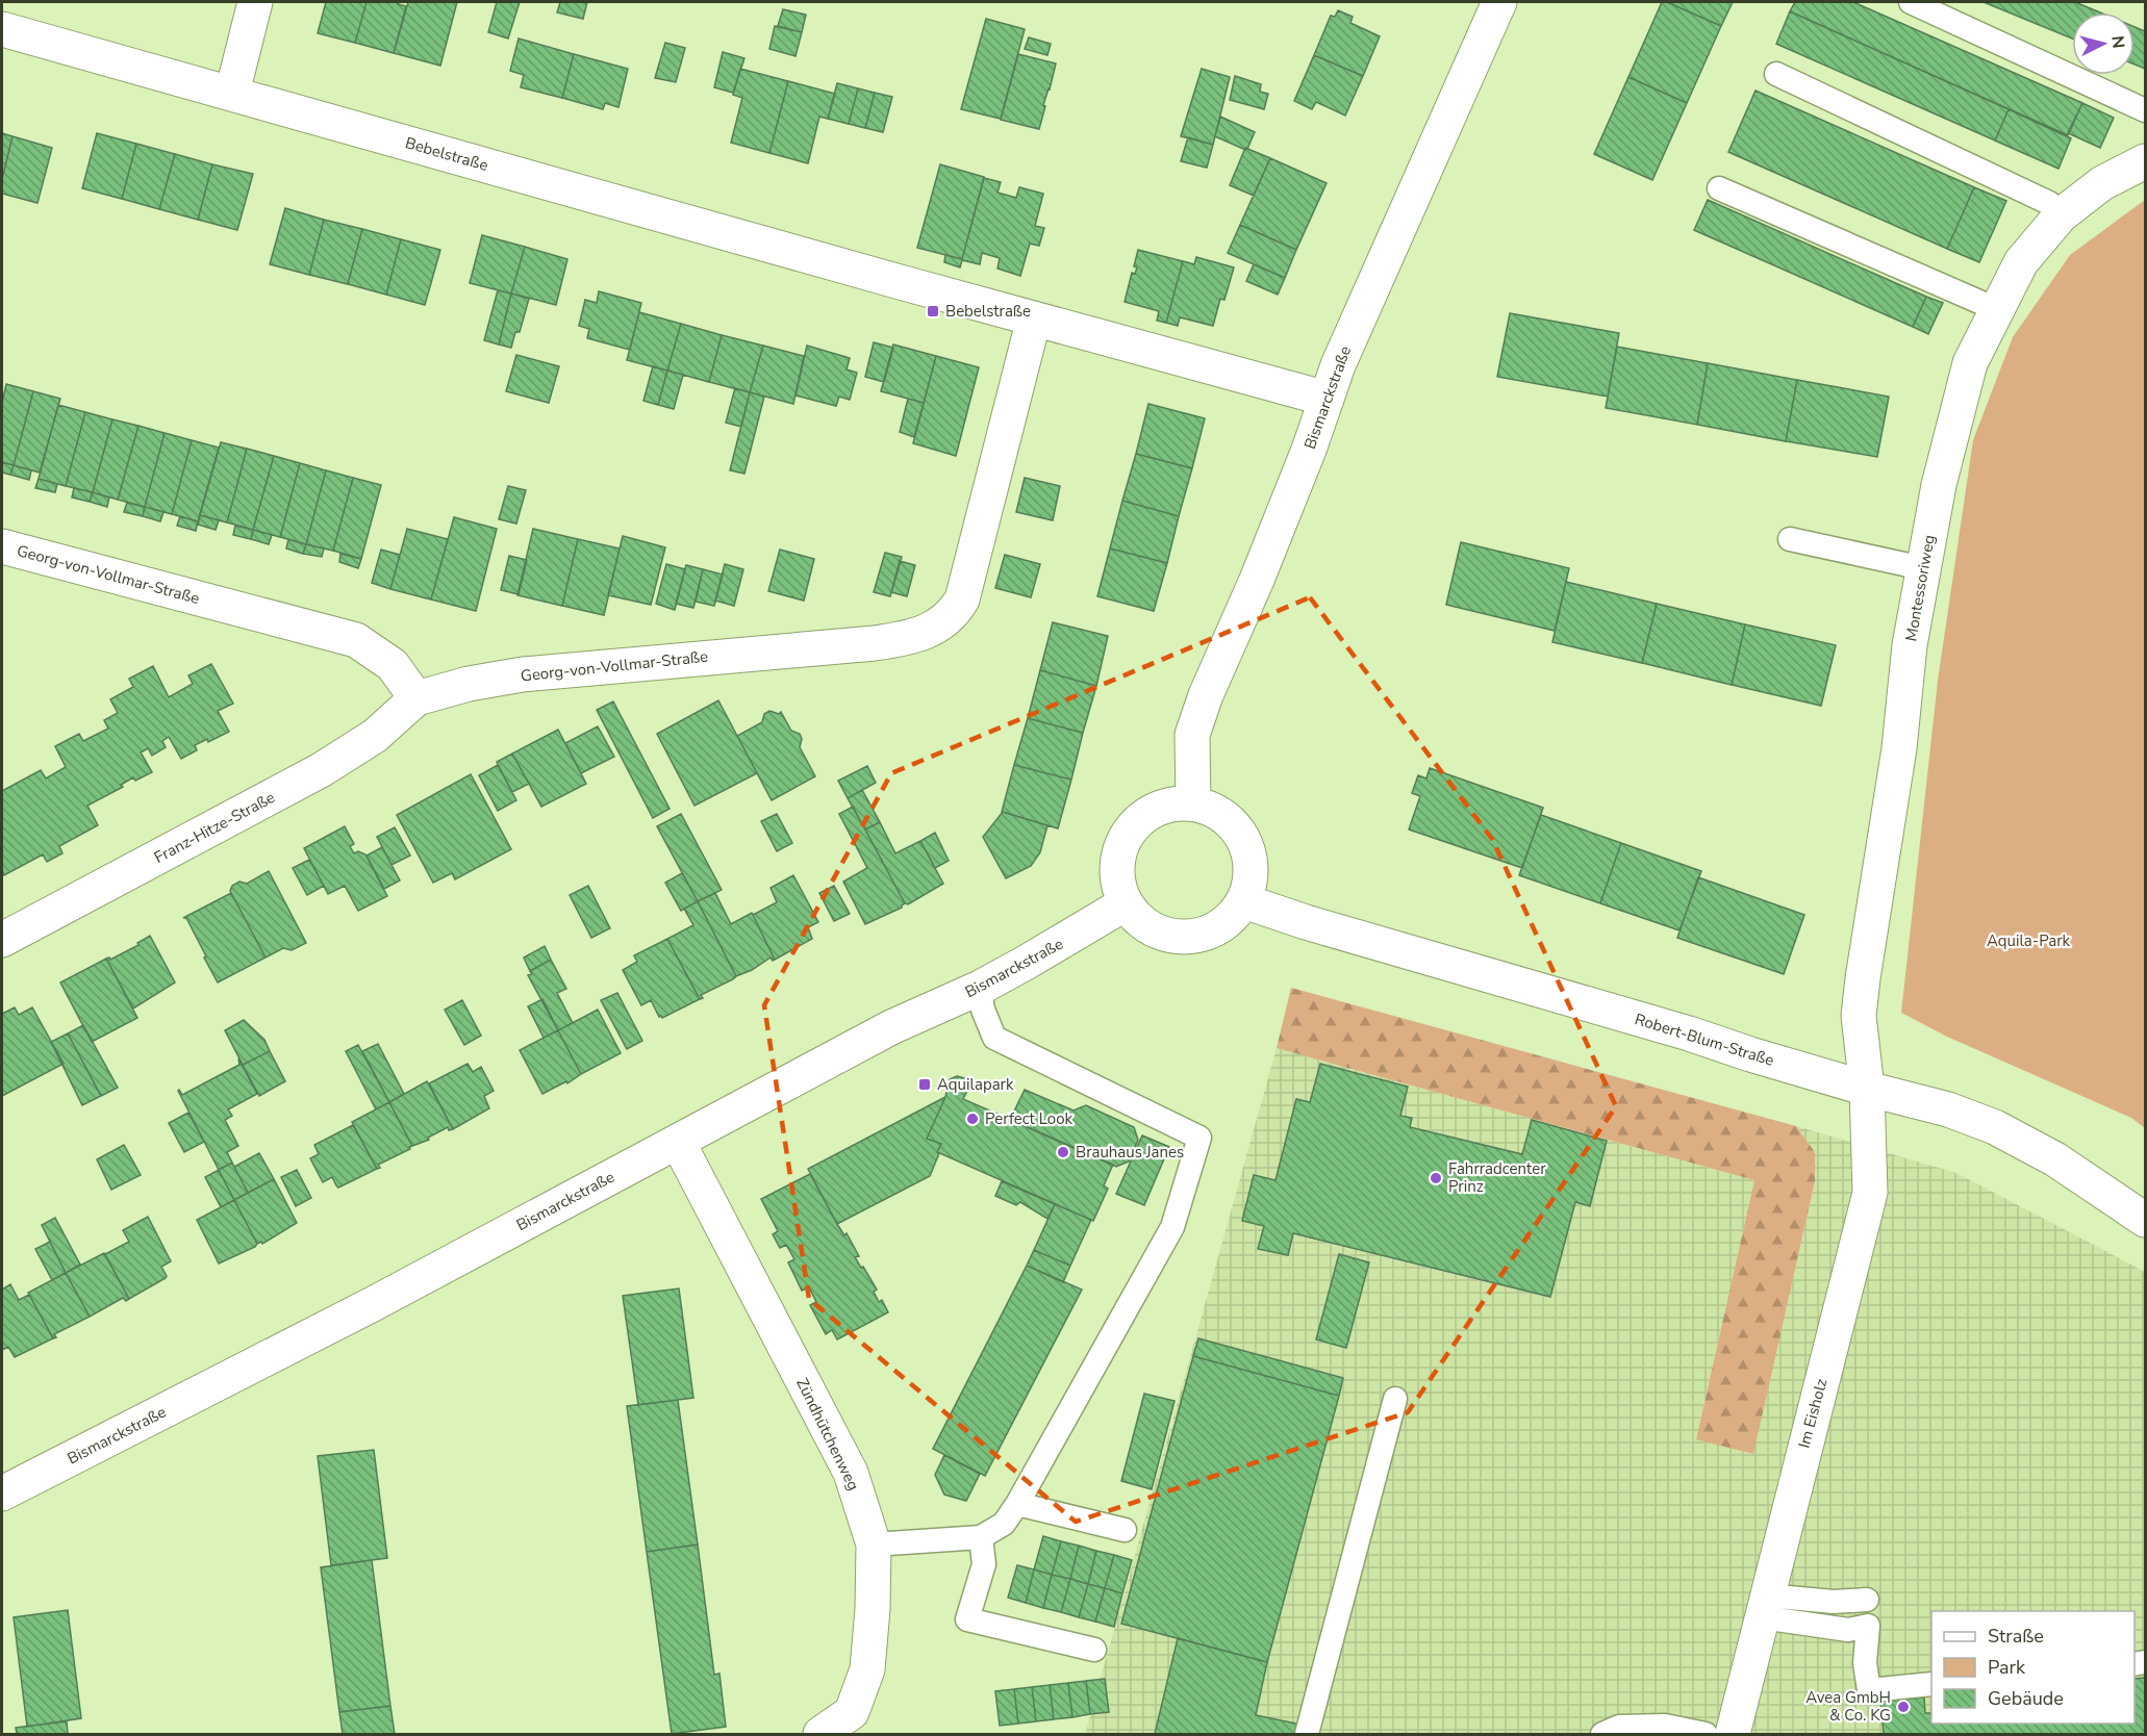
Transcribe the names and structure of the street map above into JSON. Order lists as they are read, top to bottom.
{
  "streets": {
    "street": [
      "Bebelstraße",
      "Bismarckstraße",
      "Georg-von-Vollmar-Straße",
      "Montessoriweg",
      "Franz-Hitze-Straße",
      "Robert-Blum-Straße",
      "Im Eisholz",
      "Zündhütchenweg"
    ]
  },
  "crossings": [
    ["Bebelstraße", "Bismarckstraße"],
    ["Bebelstraße", "Georg-von-Vollmar-Straße"],
    ["Bismarckstraße", "Robert-Blum-Straße"],
    ["Bismarckstraße", "Zündhütchenweg"],
    ["Georg-von-Vollmar-Straße", "Franz-Hitze-Straße"],
    ["Montessoriweg", "Robert-Blum-Straße"],
    ["Montessoriweg", "Im Eisholz"],
    ["Robert-Blum-Straße", "Im Eisholz"]
  ],
  "parks": ["Aquila-Park"],
  "places": {
    "transit": ["Bebelstraße", "Aquilapark"],
    "other": [
      "Perfect Look",
      "Brauhaus Janes",
      "Fahrradcenter Prinz",
      "Avea GmbH & Co. KG"
    ]
  },
  "legend": ["Straße", "Park", "Gebäude"],
  "north": "right"
}
